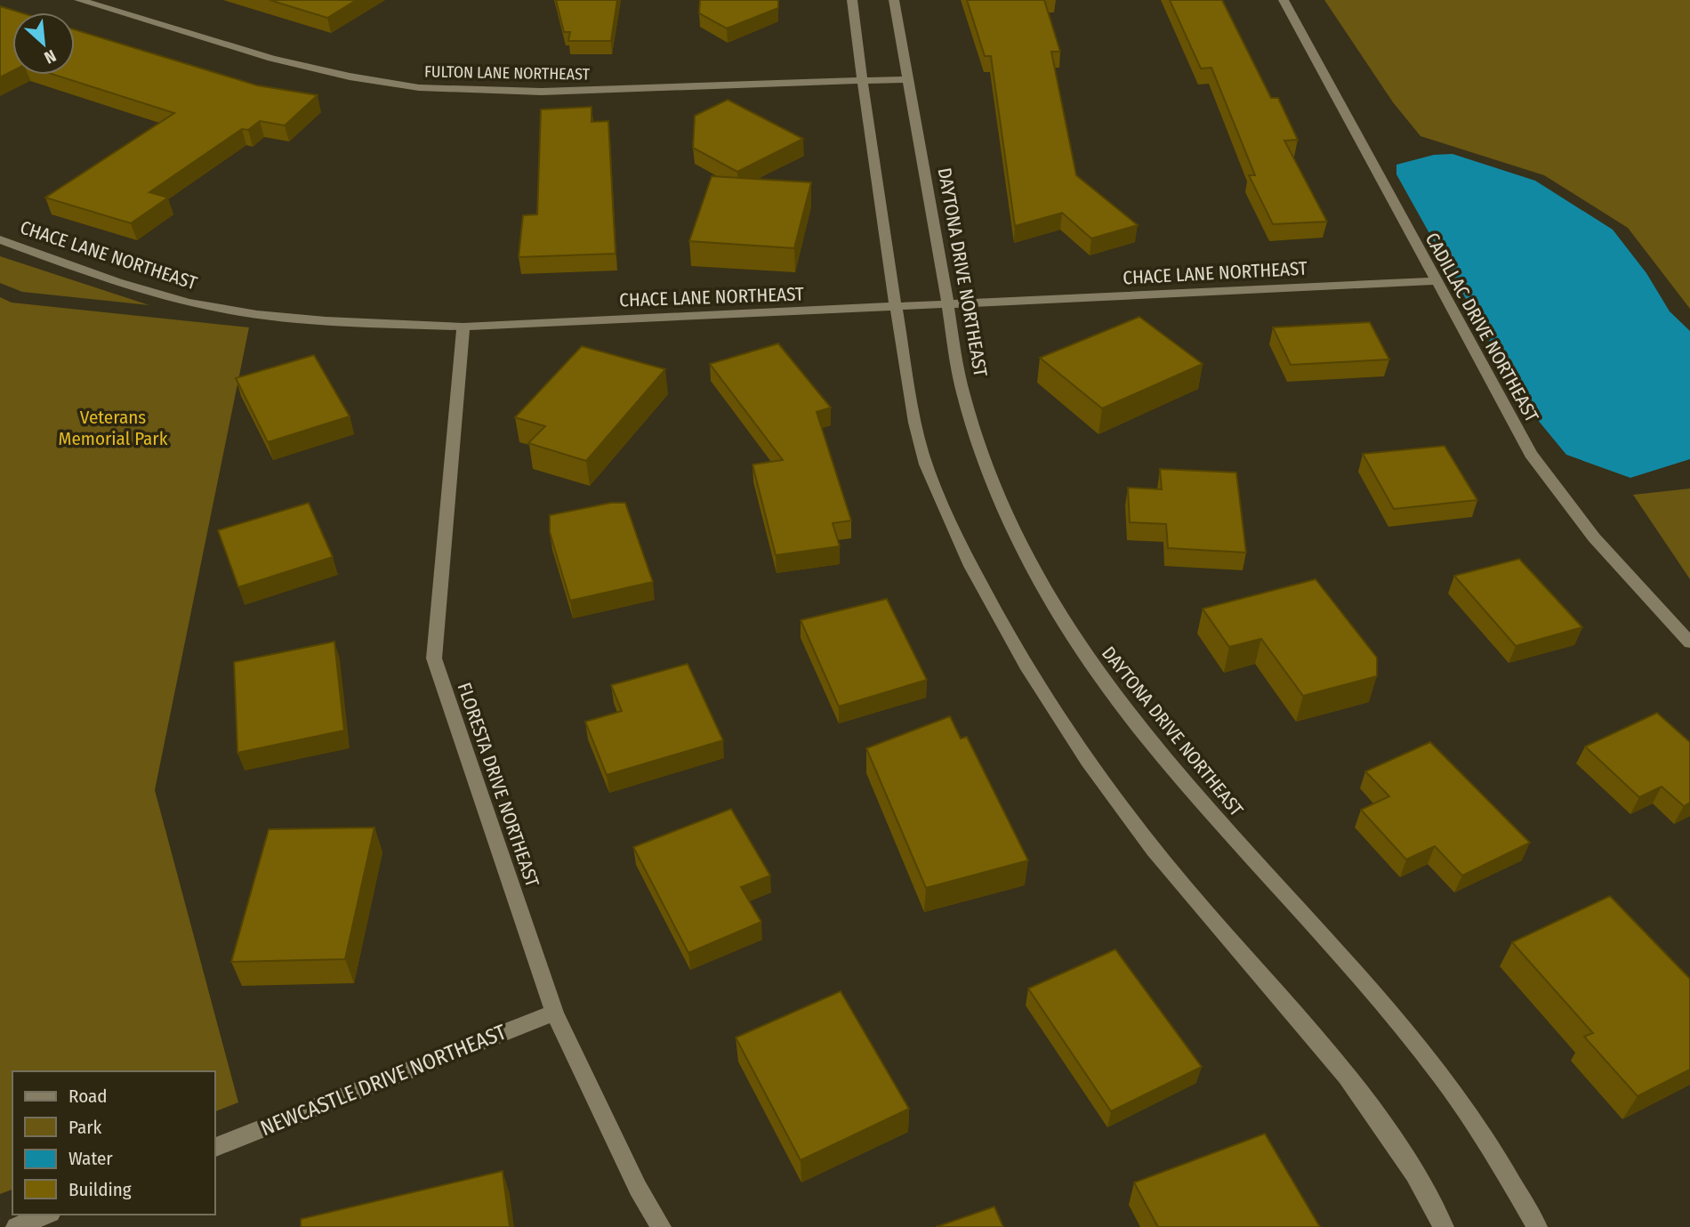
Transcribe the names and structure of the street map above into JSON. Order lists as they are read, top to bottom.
{
  "streets": {
    "street": [
      "FULTON LANE NORTHEAST",
      "CHACE LANE NORTHEAST",
      "DAYTONA DRIVE NORTHEAST",
      "CADILLAC DRIVE NORTHEAST",
      "FLORESTA DRIVE NORTHEAST",
      "NEWCASTLE DRIVE NORTHEAST"
    ]
  },
  "crossings": [
    ["FULTON LANE NORTHEAST", "DAYTONA DRIVE NORTHEAST"],
    ["CHACE LANE NORTHEAST", "DAYTONA DRIVE NORTHEAST"],
    ["CHACE LANE NORTHEAST", "CADILLAC DRIVE NORTHEAST"],
    ["CHACE LANE NORTHEAST", "FLORESTA DRIVE NORTHEAST"],
    ["FLORESTA DRIVE NORTHEAST", "NEWCASTLE DRIVE NORTHEAST"]
  ],
  "parks": ["Veterans Memorial Park"],
  "legend": [
    "Road",
    "Park",
    "Water",
    "Building"
  ],
  "north": "bottom right"
}
